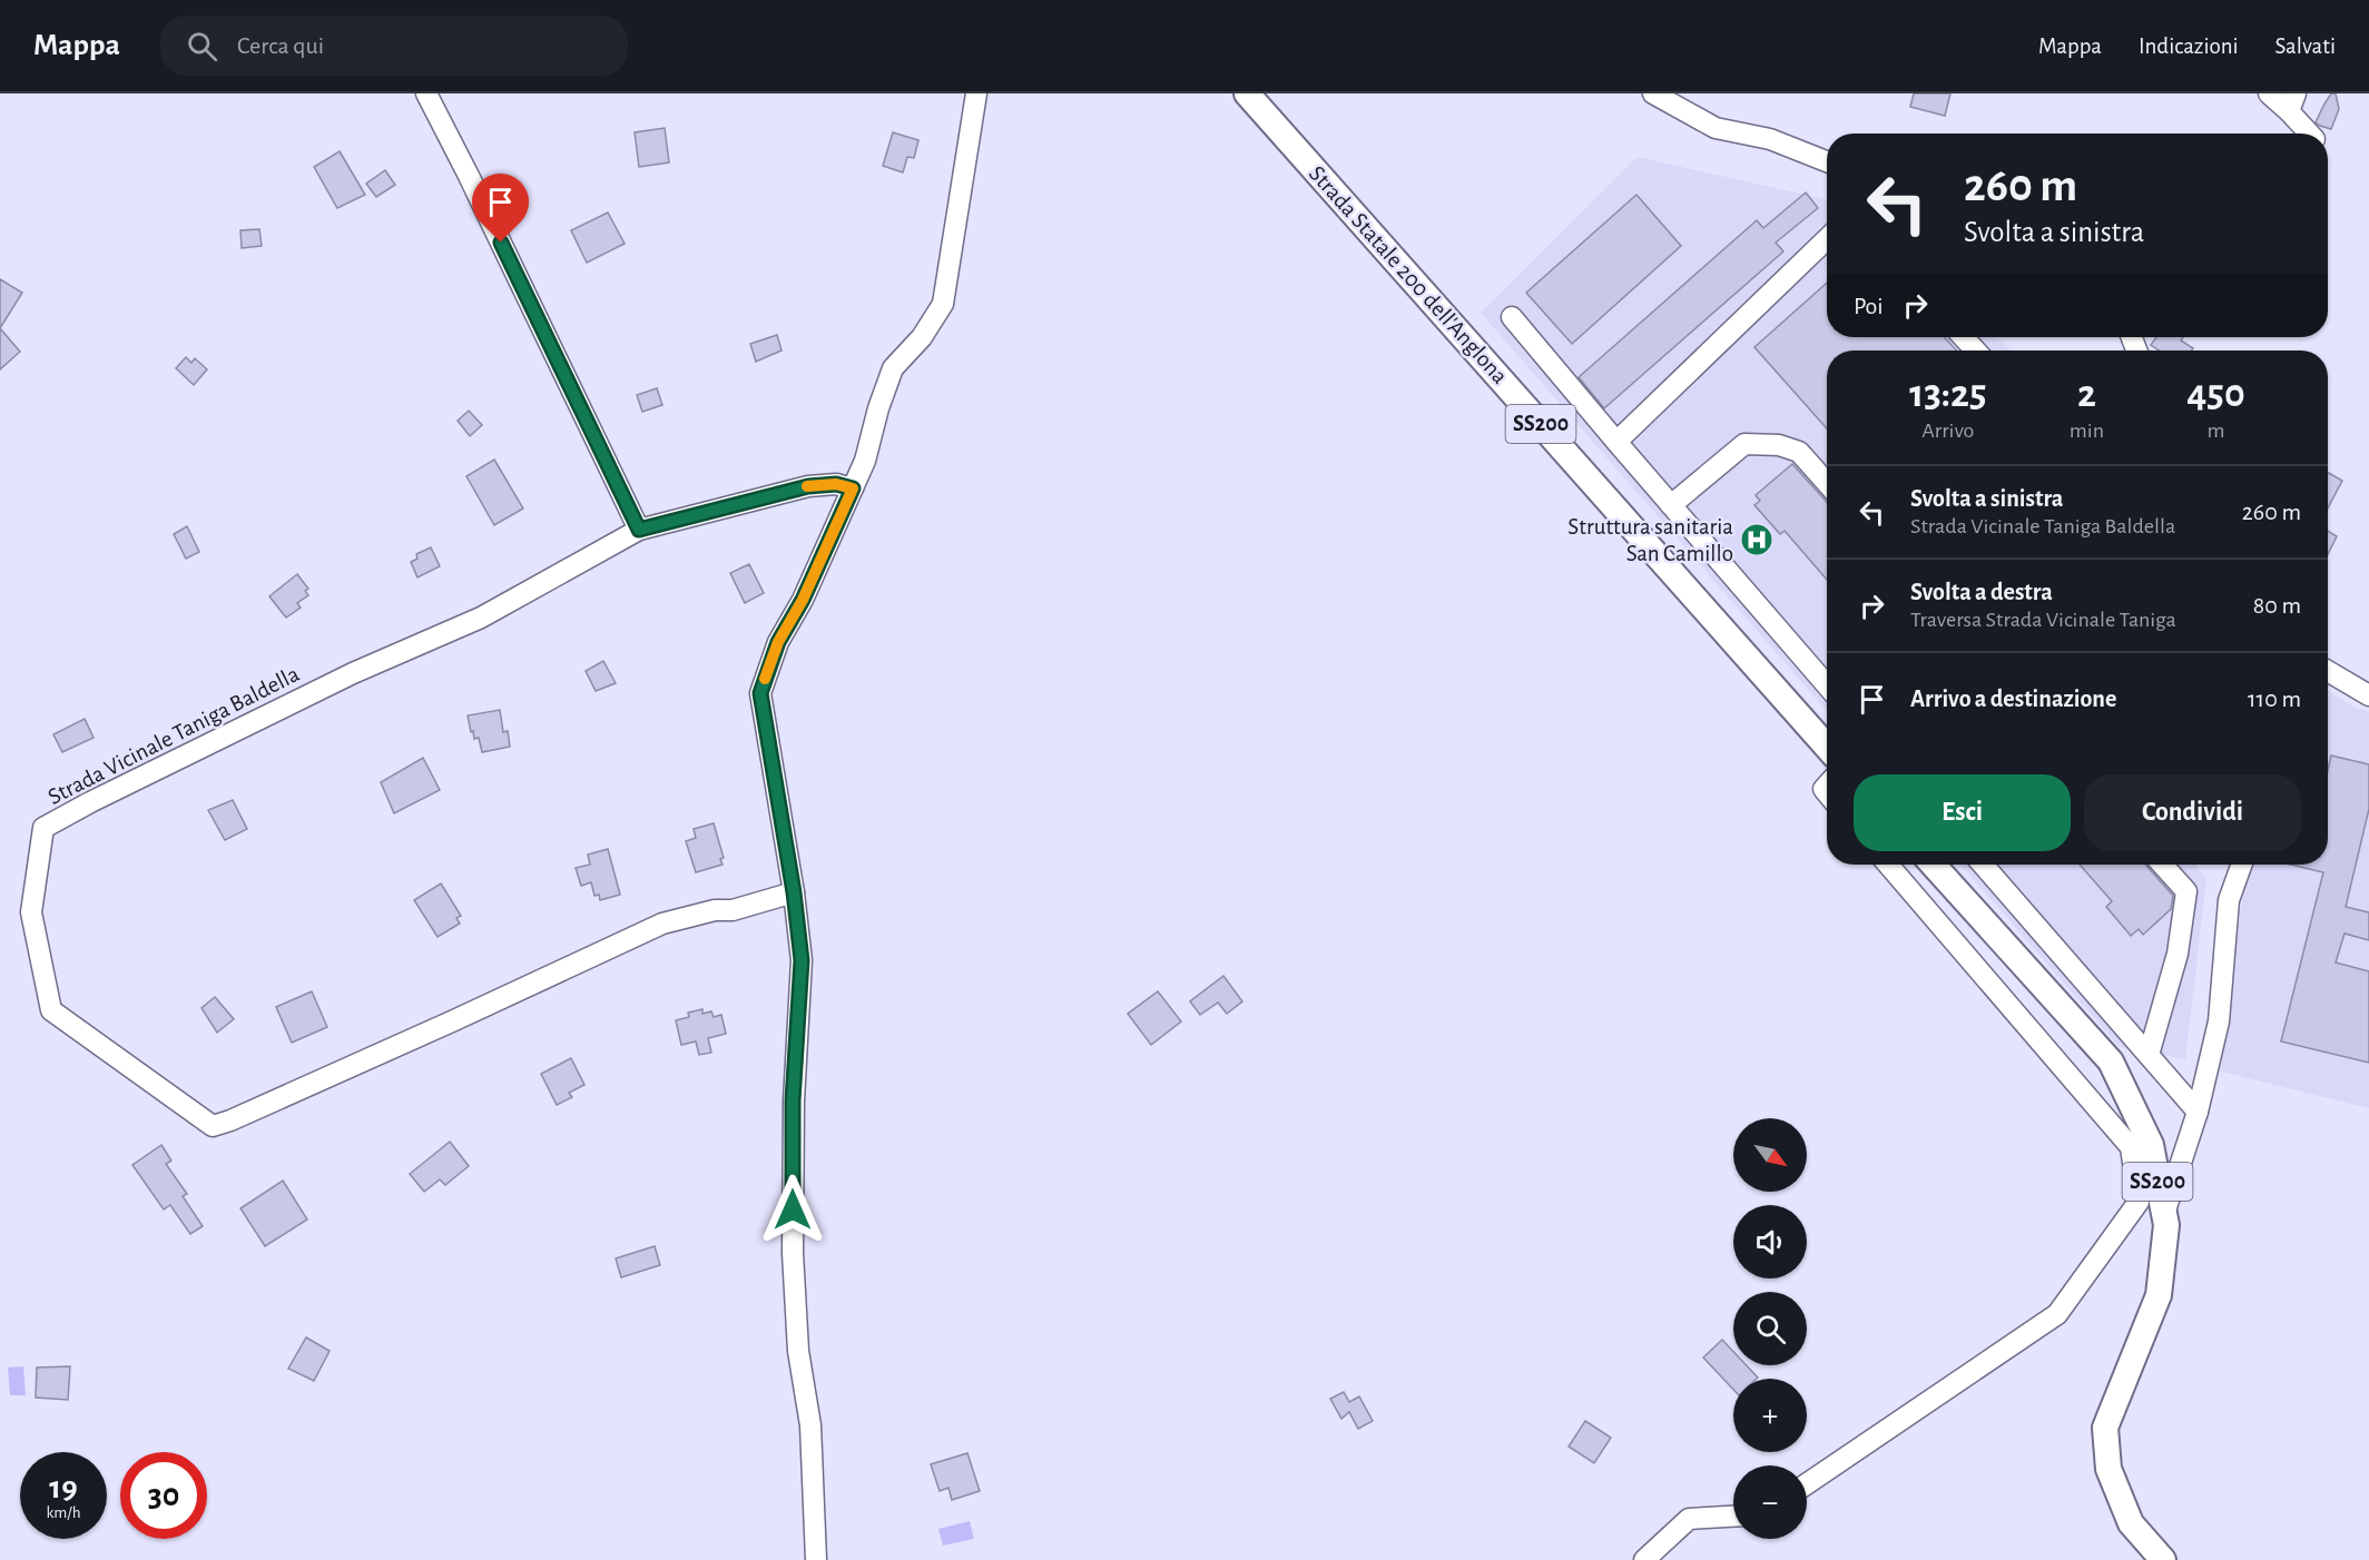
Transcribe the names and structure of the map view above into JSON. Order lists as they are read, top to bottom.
{
  "streets": {
    "main road": ["Strada Statale 200 dell'Anglona", "SS200"],
    "street": ["Strada Vicinale Taniga Baldella"]
  },
  "places": {
    "hospital": ["Struttura sanitaria San Camillo"]
  },
  "north": "bottom right",
  "page": {
    "header": "Mappa",
    "search": "Cerca qui",
    "nav": ["Mappa", "Indicazioni", "Salvati"],
    "turn": ["260 m", "Svolta a sinistra"],
    "then": "Poi",
    "eta": [
      "13:25",
      "Arrivo",
      "2",
      "min",
      "450",
      "m"
    ],
    "list": [
      {
        "name": "Svolta a sinistra",
        "note": "Strada Vicinale Taniga Baldella",
        "value": "260 m"
      },
      {
        "name": "Svolta a destra",
        "note": "Traversa Strada Vicinale Taniga",
        "value": "80 m"
      },
      {
        "name": "Arrivo a destinazione",
        "value": "110 m"
      }
    ],
    "buttons": ["Esci", "Condividi"],
    "map_buttons": ["+", "−"],
    "speed": "19 km/h",
    "limit": "30"
  }
}
